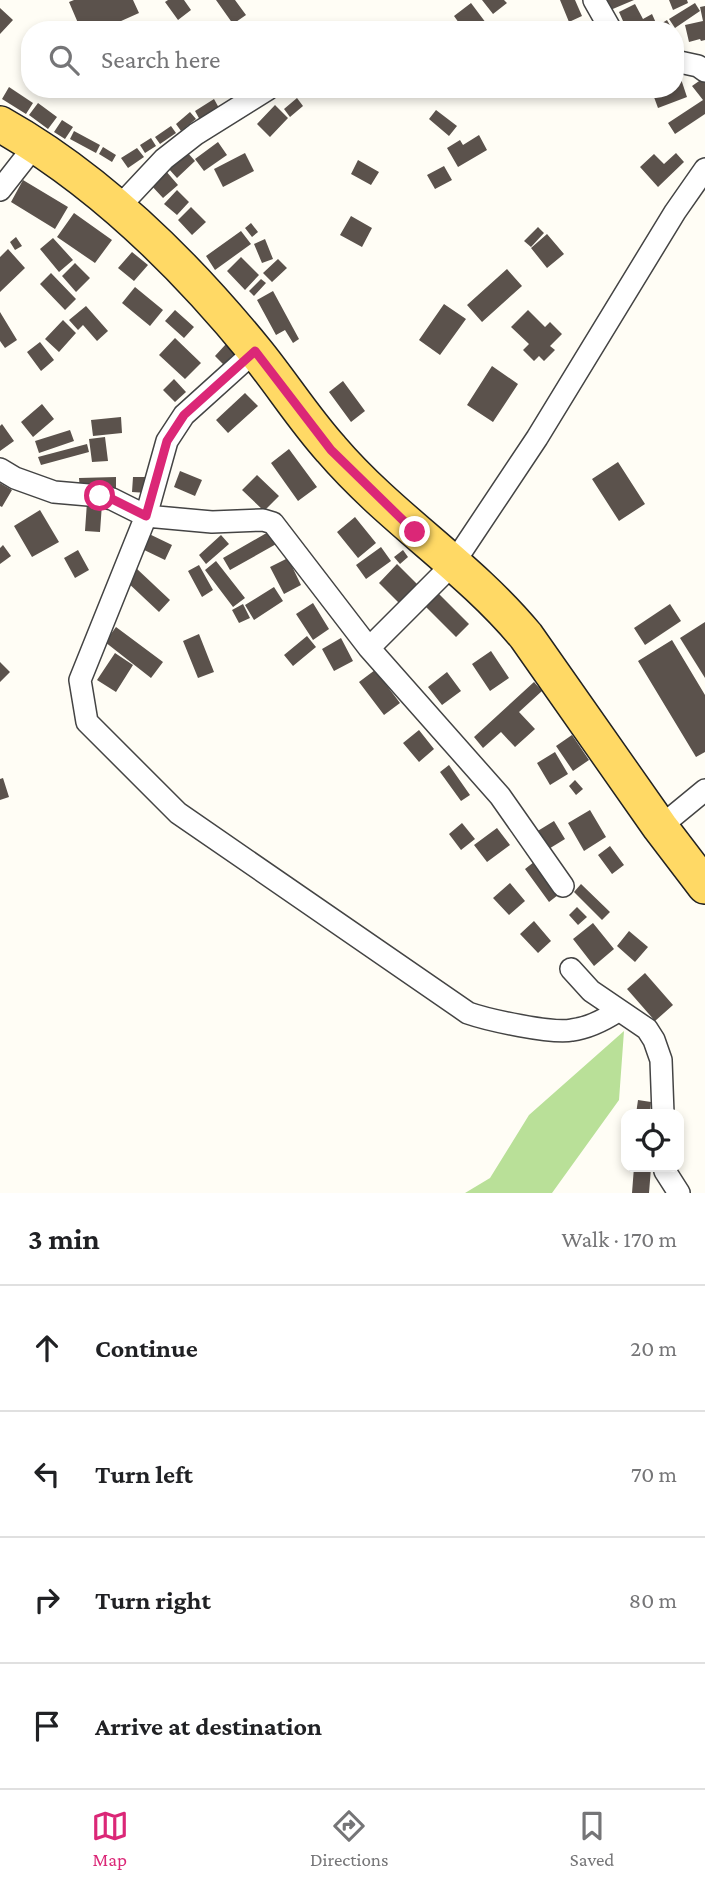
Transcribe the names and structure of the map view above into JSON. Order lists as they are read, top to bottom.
{
  "page": {
    "search": "Search here",
    "heading": ["3 min", "Walk · 170 m"],
    "list": [
      ["Continue", "20 m"],
      ["Turn left", "70 m"],
      ["Turn right", "80 m"],
      "Arrive at destination"
    ],
    "nav": ["Map", "Directions", "Saved"]
  }
}
